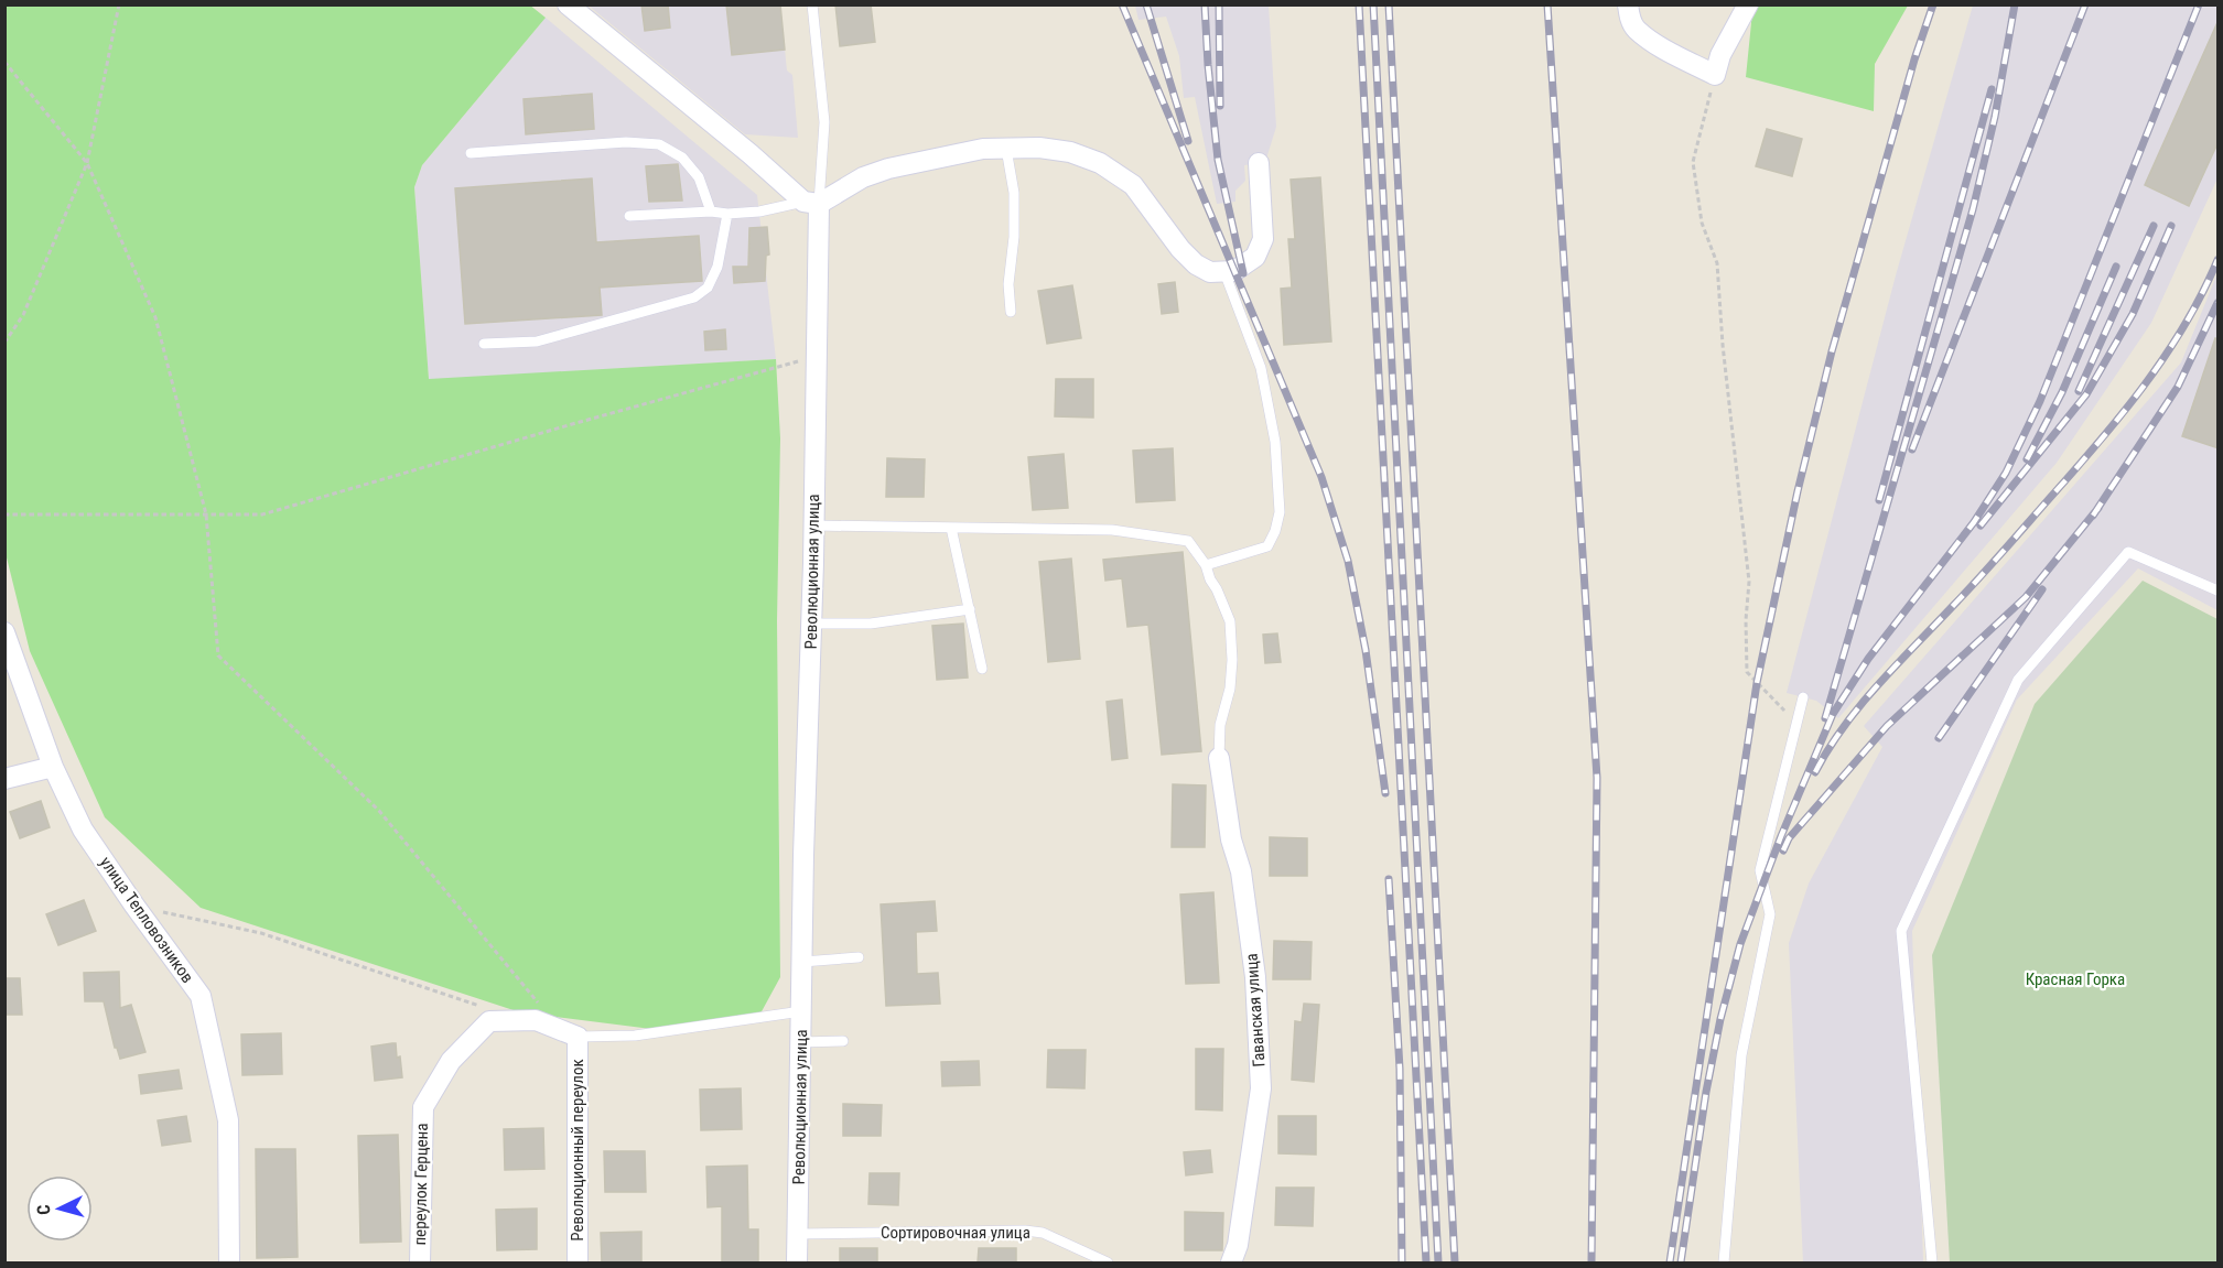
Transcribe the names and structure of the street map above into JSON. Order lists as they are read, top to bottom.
{
  "streets": {
    "street": [
      "Революционная улица",
      "улица Тепловозников",
      "Гаванская улица",
      "Революционный переулок",
      "переулок Герцена"
    ],
    "lane": ["Сортировочная улица"]
  },
  "crossings": [
    ["Революционная улица", "Сортировочная улица"],
    ["Революционный переулок", "переулок Герцена"]
  ],
  "parks": ["Красная Горка"],
  "north": "left"
}
